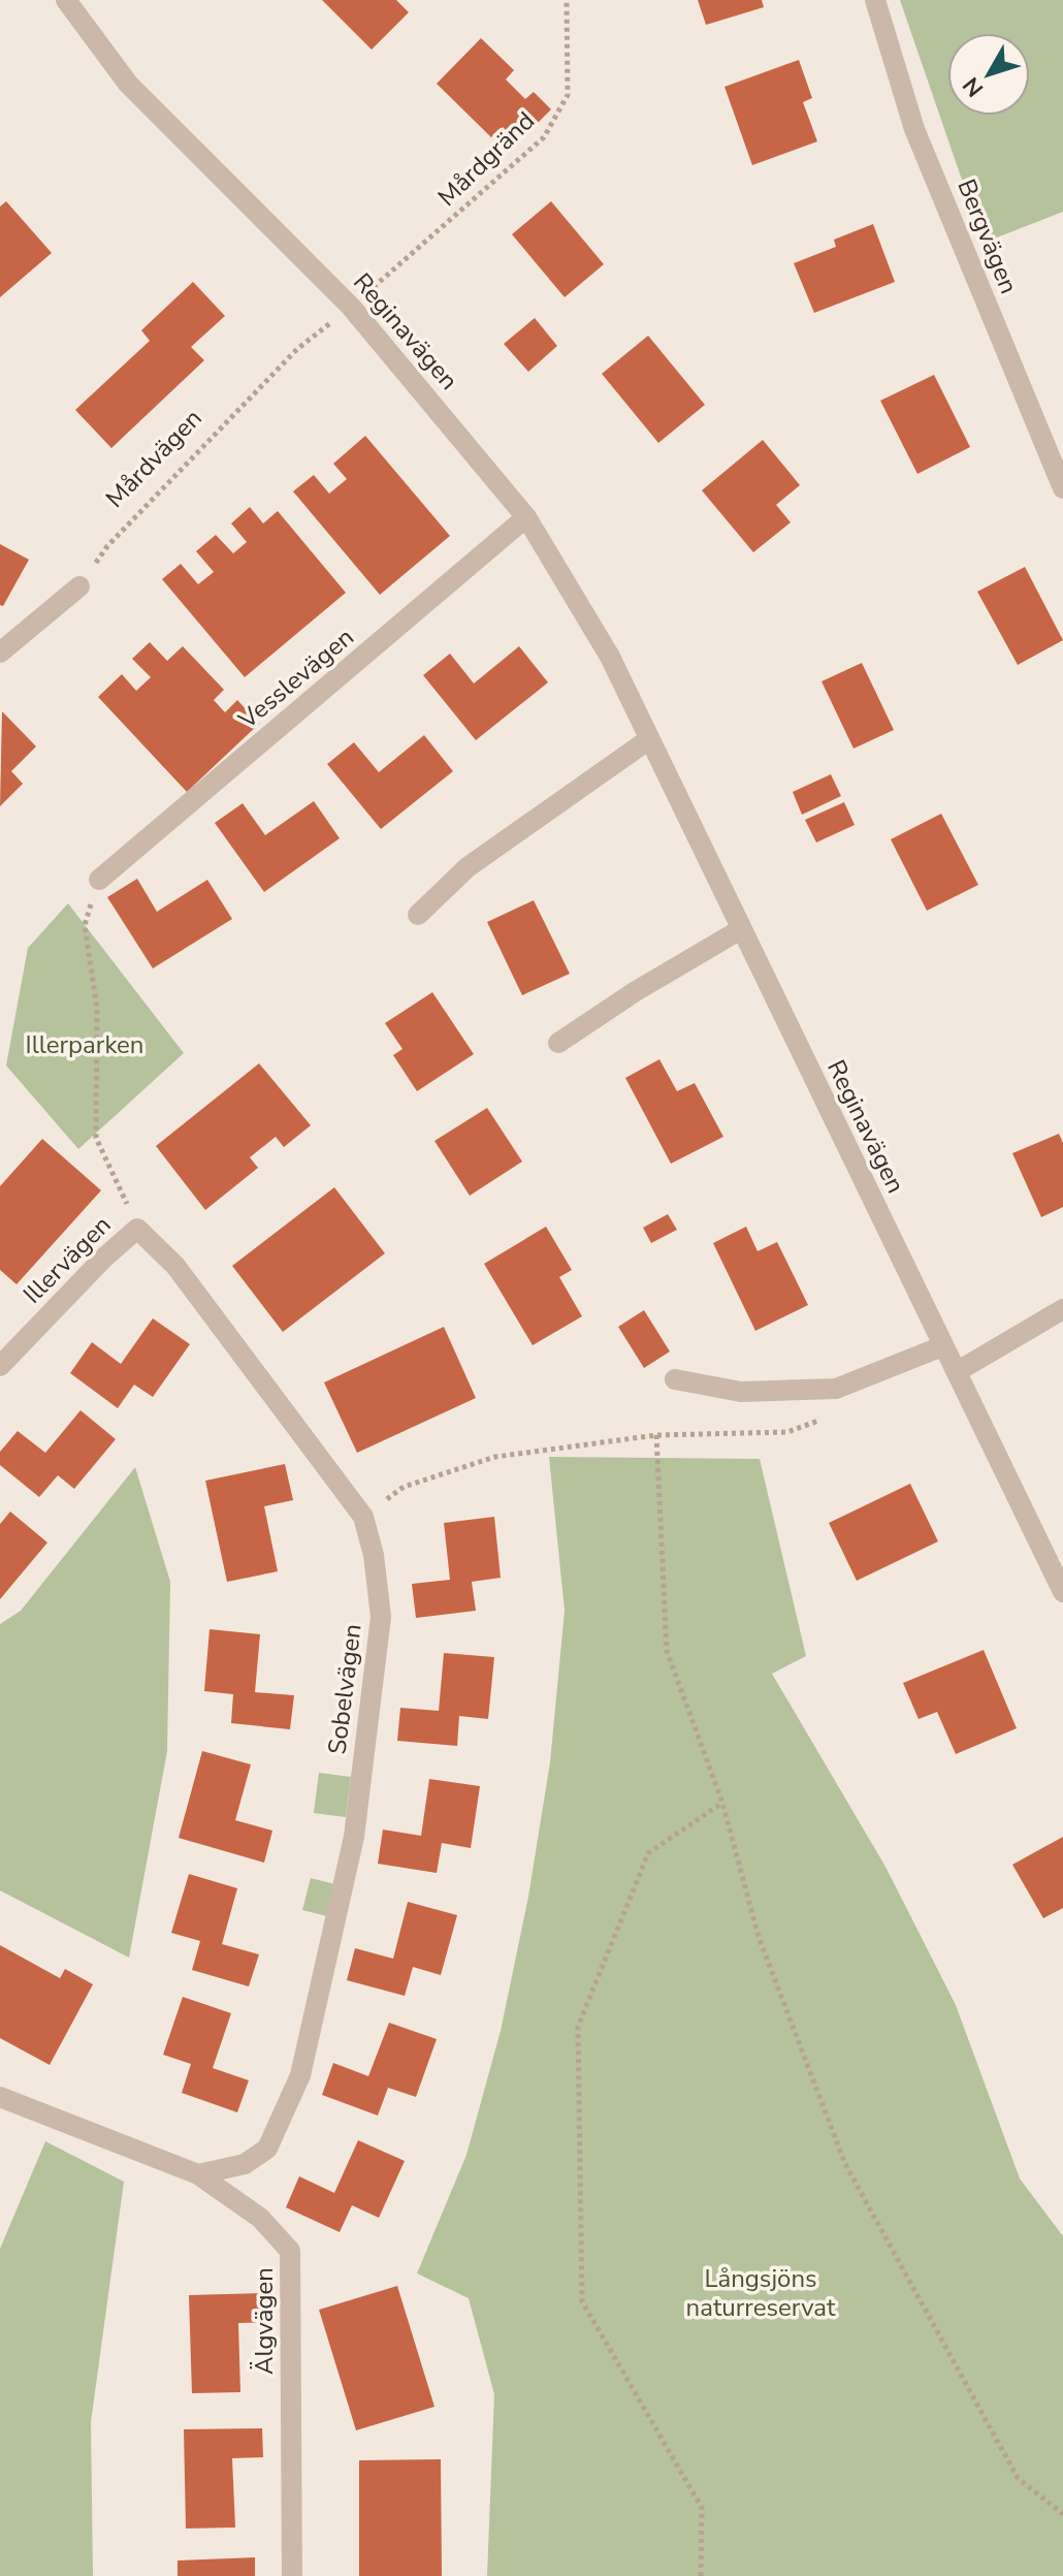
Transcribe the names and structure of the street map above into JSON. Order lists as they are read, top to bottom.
{
  "streets": {
    "street": [
      "Bergvägen",
      "Reginavägen",
      "Vesslevägen",
      "Illervägen",
      "Sobelvägen",
      "Älgvägen"
    ],
    "path": ["Mårdgränd", "Mårdvägen"]
  },
  "crossings": [
    ["Mårdgränd", "Reginavägen"],
    ["Mårdgränd", "Mårdvägen"],
    ["Reginavägen", "Mårdvägen"],
    ["Reginavägen", "Vesslevägen"],
    ["Illervägen", "Sobelvägen"],
    ["Sobelvägen", "Älgvägen"]
  ],
  "parks": ["Illerparken", "Långsjöns naturreservat"],
  "north": "bottom left"
}
